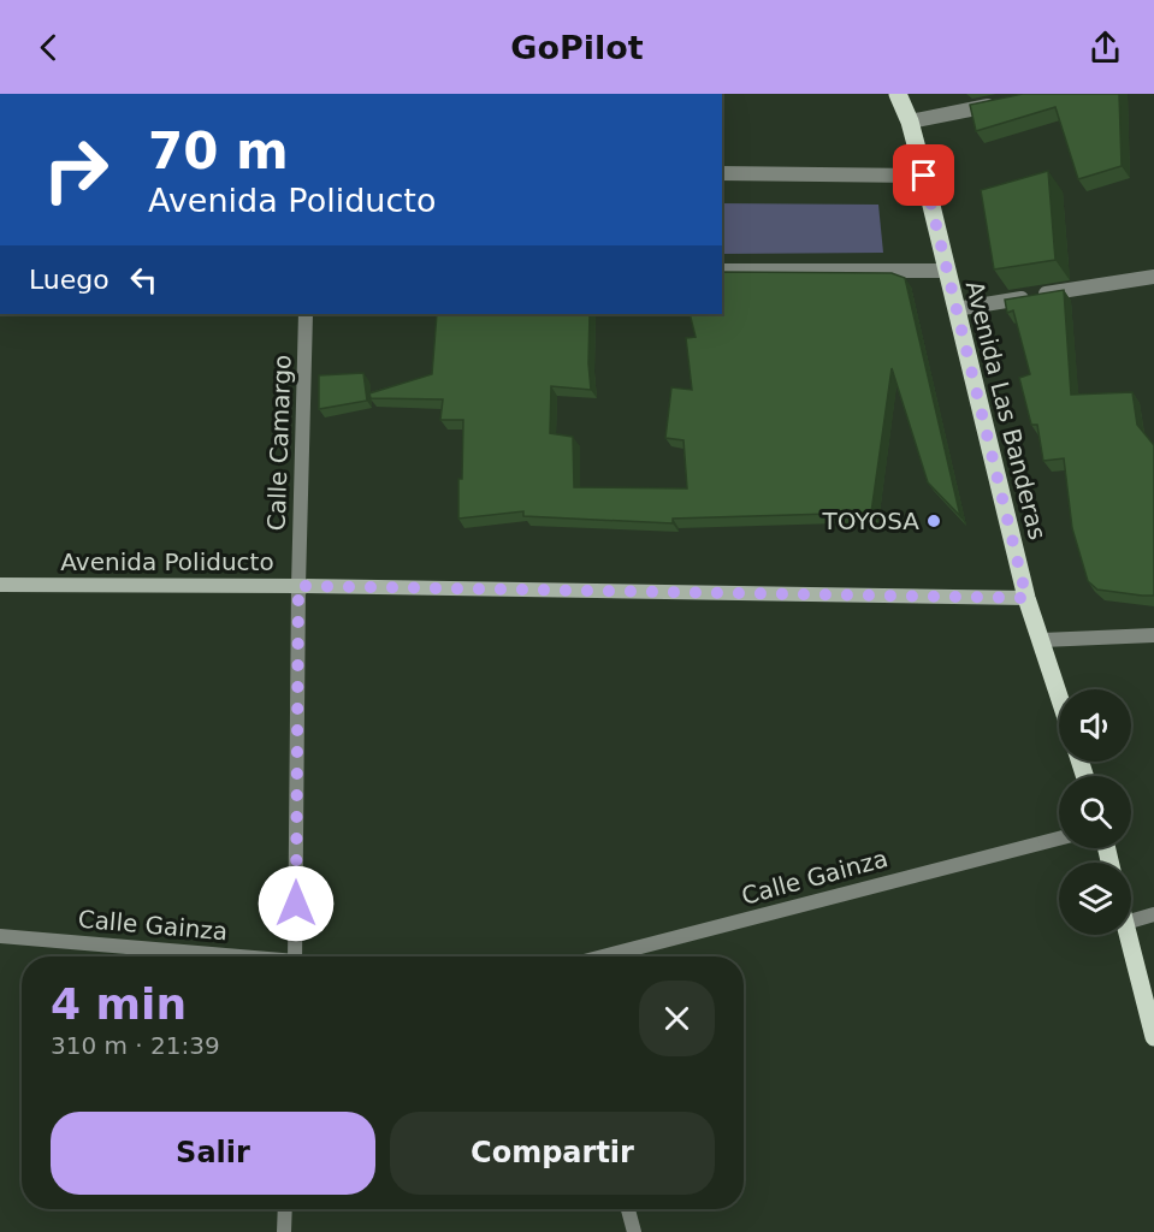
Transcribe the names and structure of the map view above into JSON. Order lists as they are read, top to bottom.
{
  "streets": {
    "main road": ["Avenida Las Banderas"],
    "street": ["Calle Camargo", "Avenida Poliducto", "Calle Gainza"]
  },
  "crossings": [
    ["Avenida Las Banderas", "Avenida Poliducto"],
    ["Calle Camargo", "Avenida Poliducto"]
  ],
  "places": ["TOYOSA"],
  "page": {
    "header": "GoPilot",
    "turn": ["70 m", "Avenida Poliducto"],
    "then": "Luego",
    "heading": ["4 min", "310 m · 21:39"],
    "buttons": ["Salir", "Compartir"]
  }
}
